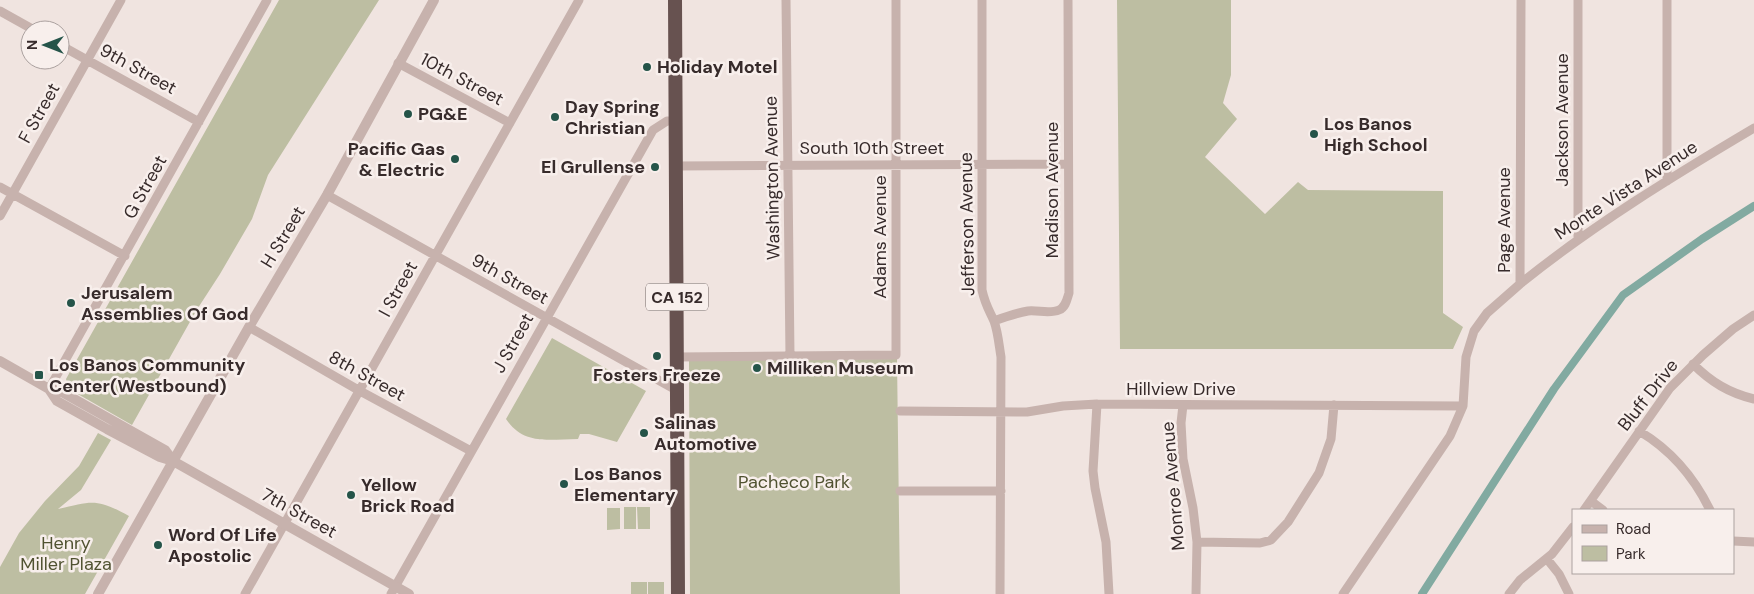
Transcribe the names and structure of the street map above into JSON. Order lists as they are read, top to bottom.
{
  "streets": {
    "highway": ["CA 152"],
    "street": [
      "9th Street",
      "10th Street",
      "F Street",
      "Jackson Avenue",
      "South 10th Street",
      "Washington Avenue",
      "G Street",
      "Madison Avenue",
      "Monte Vista Avenue",
      "Page Avenue",
      "Jefferson Avenue",
      "H Street",
      "Adams Avenue",
      "I Street",
      "J Street",
      "8th Street",
      "Hillview Drive",
      "Bluff Drive",
      "Monroe Avenue",
      "7th Street"
    ]
  },
  "crossings": [
    ["9th Street", "F Street"],
    ["9th Street", "G Street"],
    ["9th Street", "H Street"],
    ["9th Street", "I Street"],
    ["9th Street", "CA 152"],
    ["9th Street", "J Street"],
    ["10th Street", "H Street"],
    ["10th Street", "I Street"],
    ["Jackson Avenue", "Monte Vista Avenue"],
    ["South 10th Street", "Washington Avenue"],
    ["South 10th Street", "Madison Avenue"],
    ["South 10th Street", "Jefferson Avenue"],
    ["South 10th Street", "Adams Avenue"],
    ["South 10th Street", "CA 152"],
    ["Washington Avenue", "Adams Avenue"],
    ["G Street", "7th Street"],
    ["Madison Avenue", "Jefferson Avenue"],
    ["Monte Vista Avenue", "Page Avenue"],
    ["Page Avenue", "Hillview Drive"],
    ["Jefferson Avenue", "Hillview Drive"],
    ["H Street", "8th Street"],
    ["H Street", "7th Street"],
    ["I Street", "8th Street"],
    ["I Street", "7th Street"],
    ["CA 152", "J Street"],
    ["J Street", "8th Street"],
    ["J Street", "7th Street"],
    ["Hillview Drive", "Monroe Avenue"]
  ],
  "parks": ["Pacheco Park", "Henry Miller Plaza"],
  "places": {
    "other": [
      "Holiday Motel",
      "PG&E",
      "Day Spring Christian",
      "Los Banos High School",
      "Pacific Gas & Electric",
      "El Grullense",
      "Jerusalem Assemblies Of God",
      "Fosters Freeze",
      "Milliken Museum",
      "Salinas Automotive",
      "Los Banos Elementary",
      "Yellow Brick Road",
      "Word Of Life Apostolic"
    ],
    "transit": ["Los Banos Community Center(Westbound)"]
  },
  "legend": ["Road", "Park"],
  "north": "left"
}
